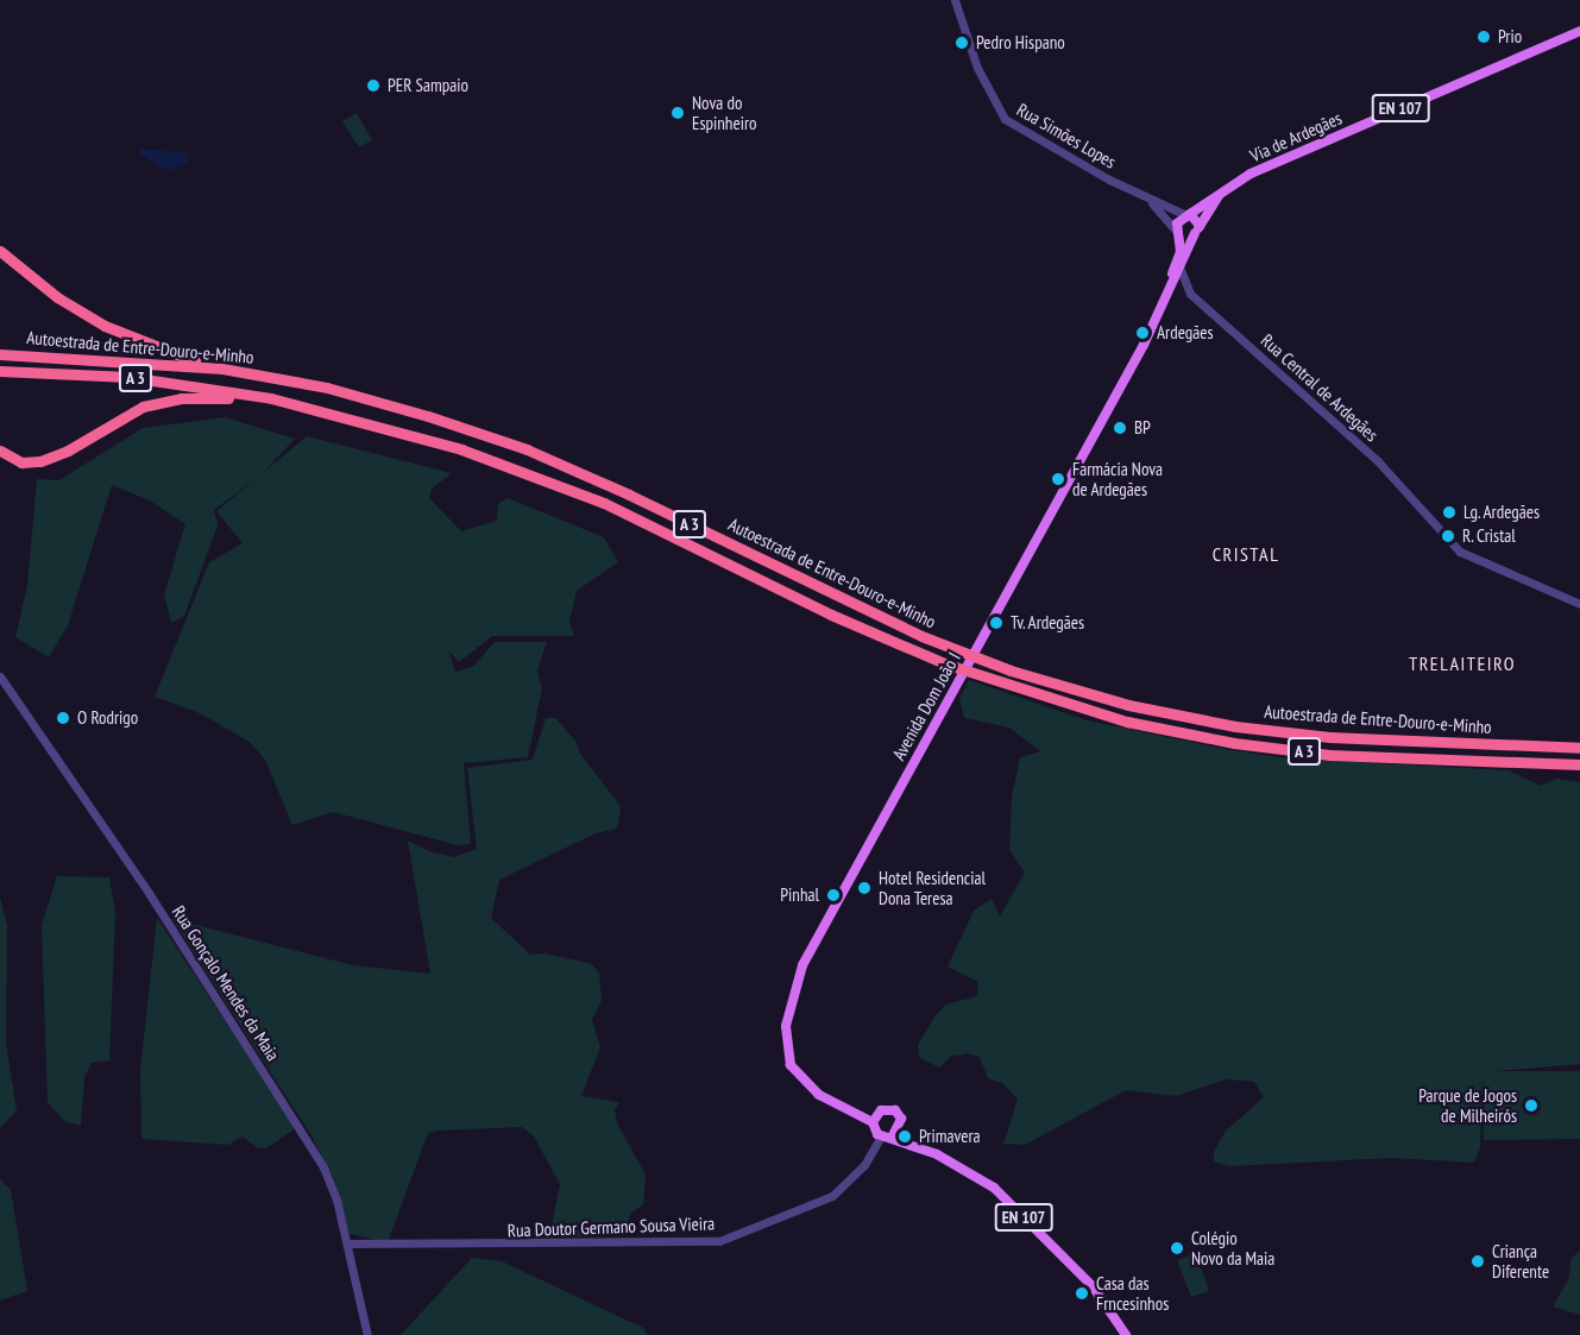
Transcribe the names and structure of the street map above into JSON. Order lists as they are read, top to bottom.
{
  "streets": {
    "highway": ["Autoestrada de Entre-Douro-e-Minho", "A 3"],
    "main road": ["EN 107", "Via de Ardegães", "Avenida Dom João I"],
    "street": [
      "Rua Simões Lopes",
      "Rua Central de Ardegães",
      "Rua Gonçalo Mendes da Maia",
      "Rua Doutor Germano Sousa Vieira"
    ]
  },
  "crossings": [
    ["EN 107", "Rua Simões Lopes"],
    ["EN 107", "Via de Ardegães"],
    ["EN 107", "Avenida Dom João I"],
    ["EN 107", "Rua Doutor Germano Sousa Vieira"],
    ["Rua Simões Lopes", "Via de Ardegães"],
    ["Rua Simões Lopes", "Avenida Dom João I"],
    ["Via de Ardegães", "Avenida Dom João I"],
    ["Rua Central de Ardegães", "Avenida Dom João I"],
    ["Avenida Dom João I", "Rua Doutor Germano Sousa Vieira"],
    ["Rua Gonçalo Mendes da Maia", "Rua Doutor Germano Sousa Vieira"]
  ],
  "districts": ["CRISTAL", "TRELAITEIRO"],
  "places": [
    "Prio",
    "Pedro Hispano",
    "PER Sampaio",
    "Nova do Espinheiro",
    "Ardegães",
    "BP",
    "Farmácia Nova de Ardegães",
    "Lg. Ardegães",
    "R. Cristal",
    "Tv. Ardegães",
    "O Rodrigo",
    "Hotel Residencial Dona Teresa",
    "Pinhal",
    "Parque de Jogos de Milheirós",
    "Primavera",
    "Colégio Novo da Maia",
    "Criança Diferente",
    "Casa das Frncesinhos"
  ]
}
